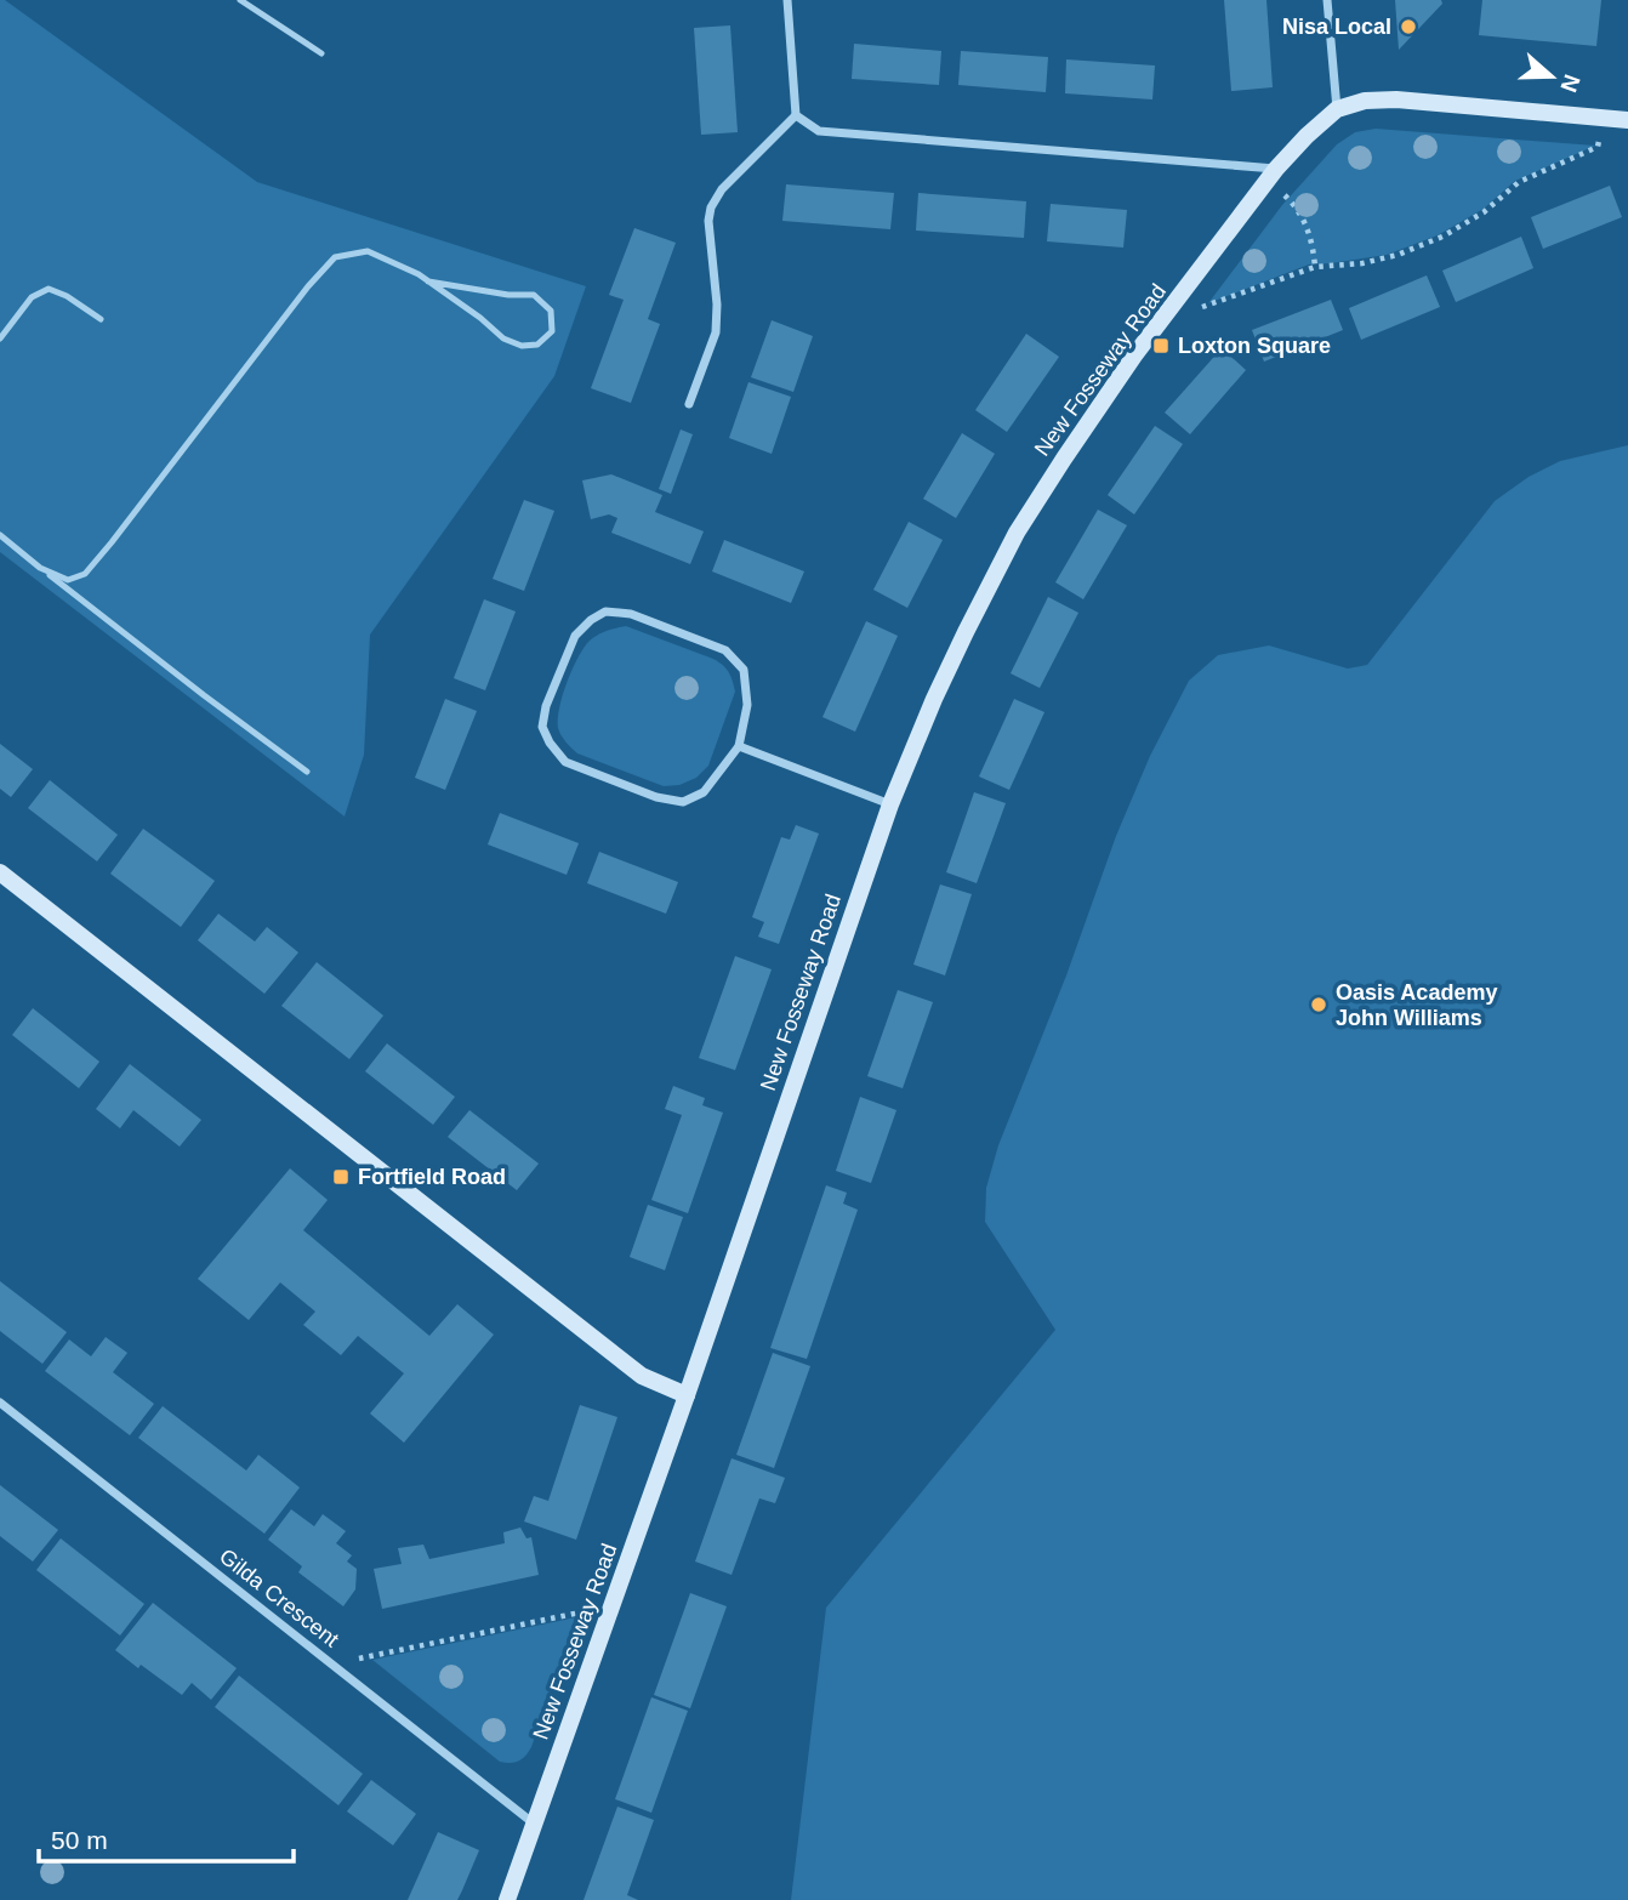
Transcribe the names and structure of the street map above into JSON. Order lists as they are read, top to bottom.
{
  "streets": {
    "street": ["New Fosseway Road", "Gilda Crescent"]
  },
  "crossings": [
    ["New Fosseway Road", "Gilda Crescent"]
  ],
  "places": {
    "other": ["Nisa Local", "Oasis Academy John Williams"],
    "transit": ["Loxton Square", "Fortfield Road"]
  },
  "scale_bar": "50 m",
  "north": "right"
}
